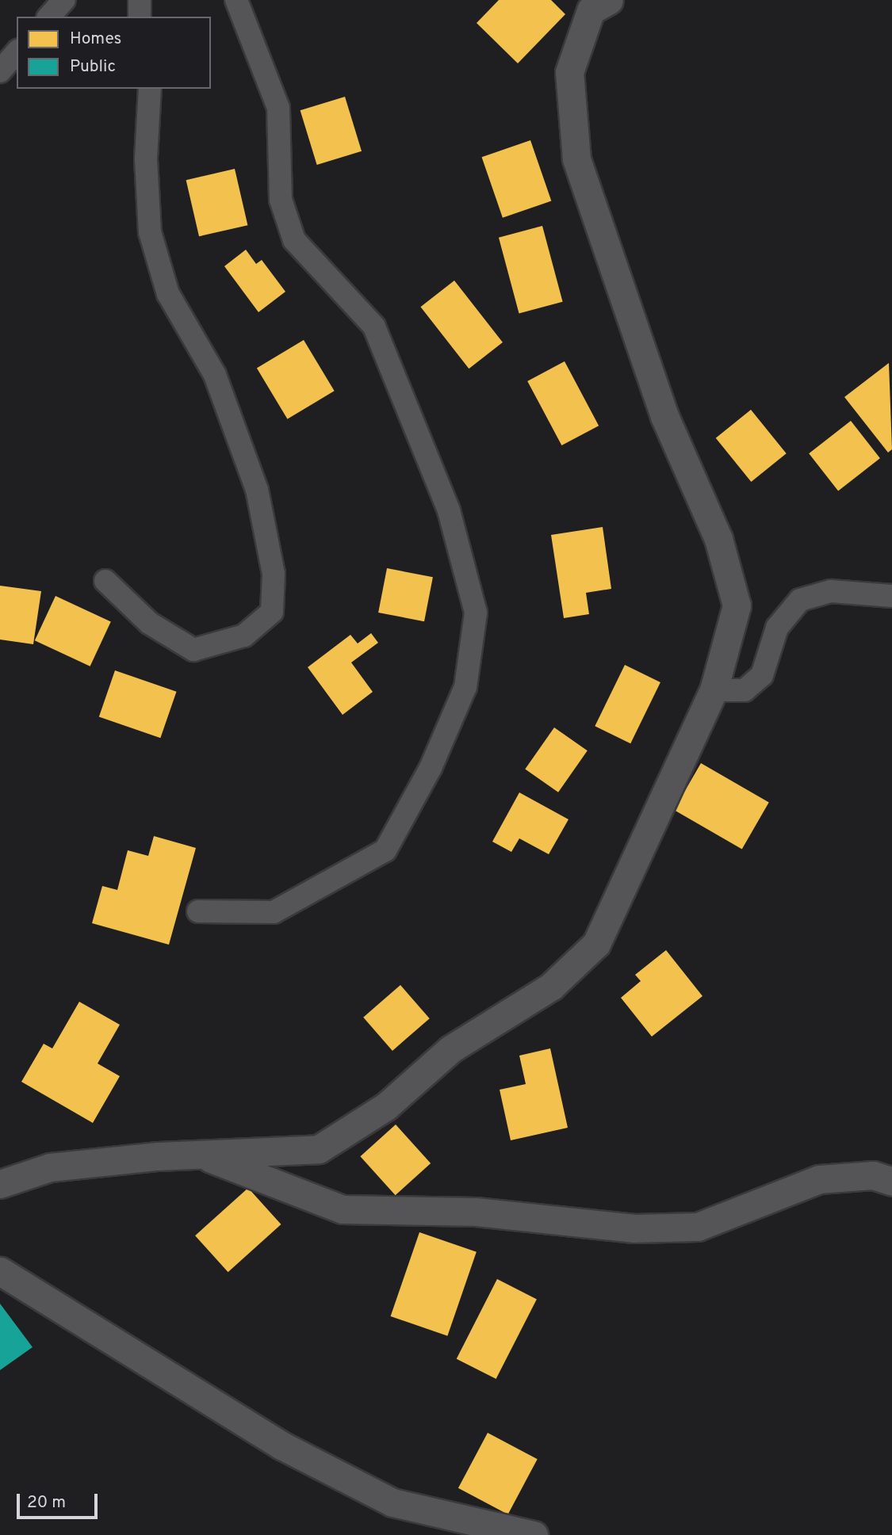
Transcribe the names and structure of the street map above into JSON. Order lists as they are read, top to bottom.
{
  "legend": ["Homes", "Public"],
  "scale_bar": "20 m"
}
